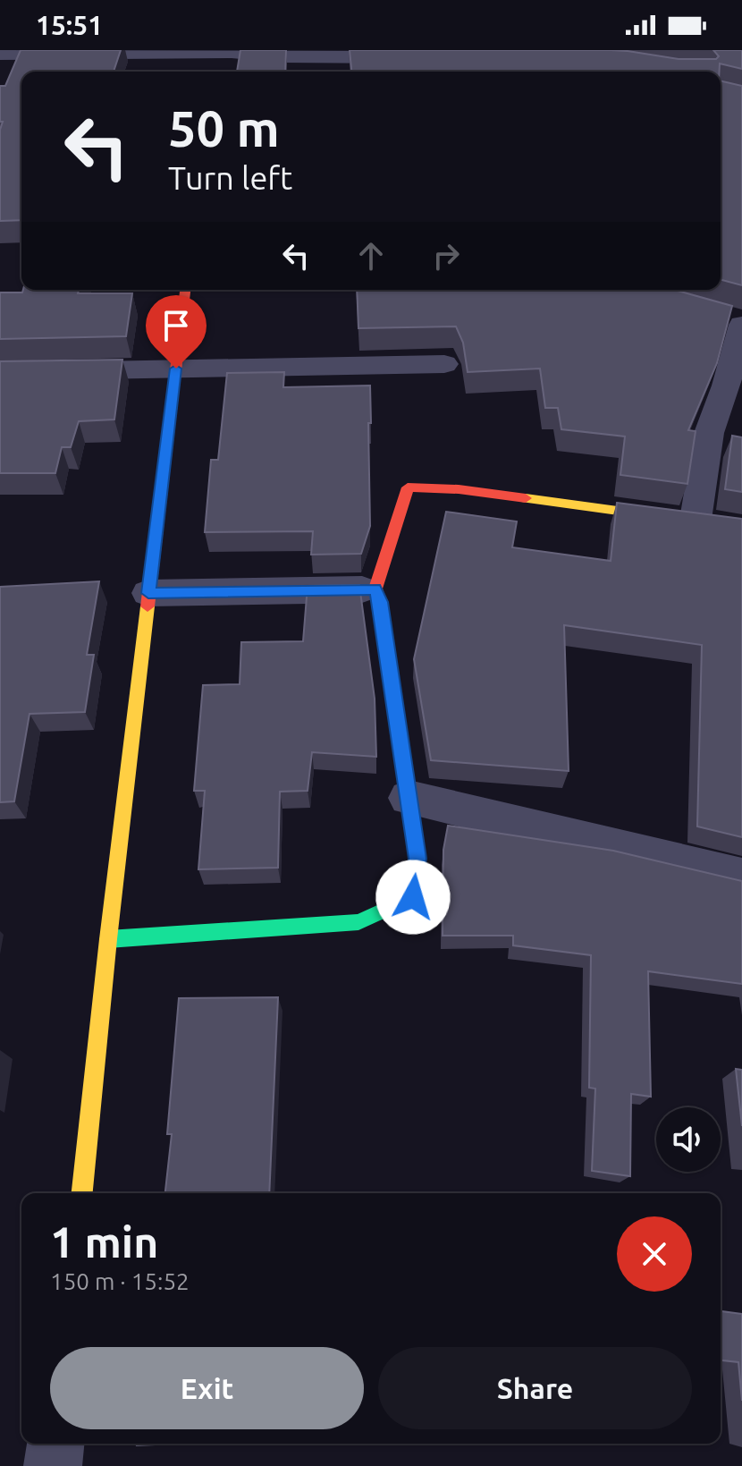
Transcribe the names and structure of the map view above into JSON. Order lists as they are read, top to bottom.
{
  "page": {
    "status": "15:51",
    "turn": ["50 m", "Turn left"],
    "heading": ["1 min", "150 m · 15:52"],
    "buttons": ["Exit", "Share"]
  }
}
